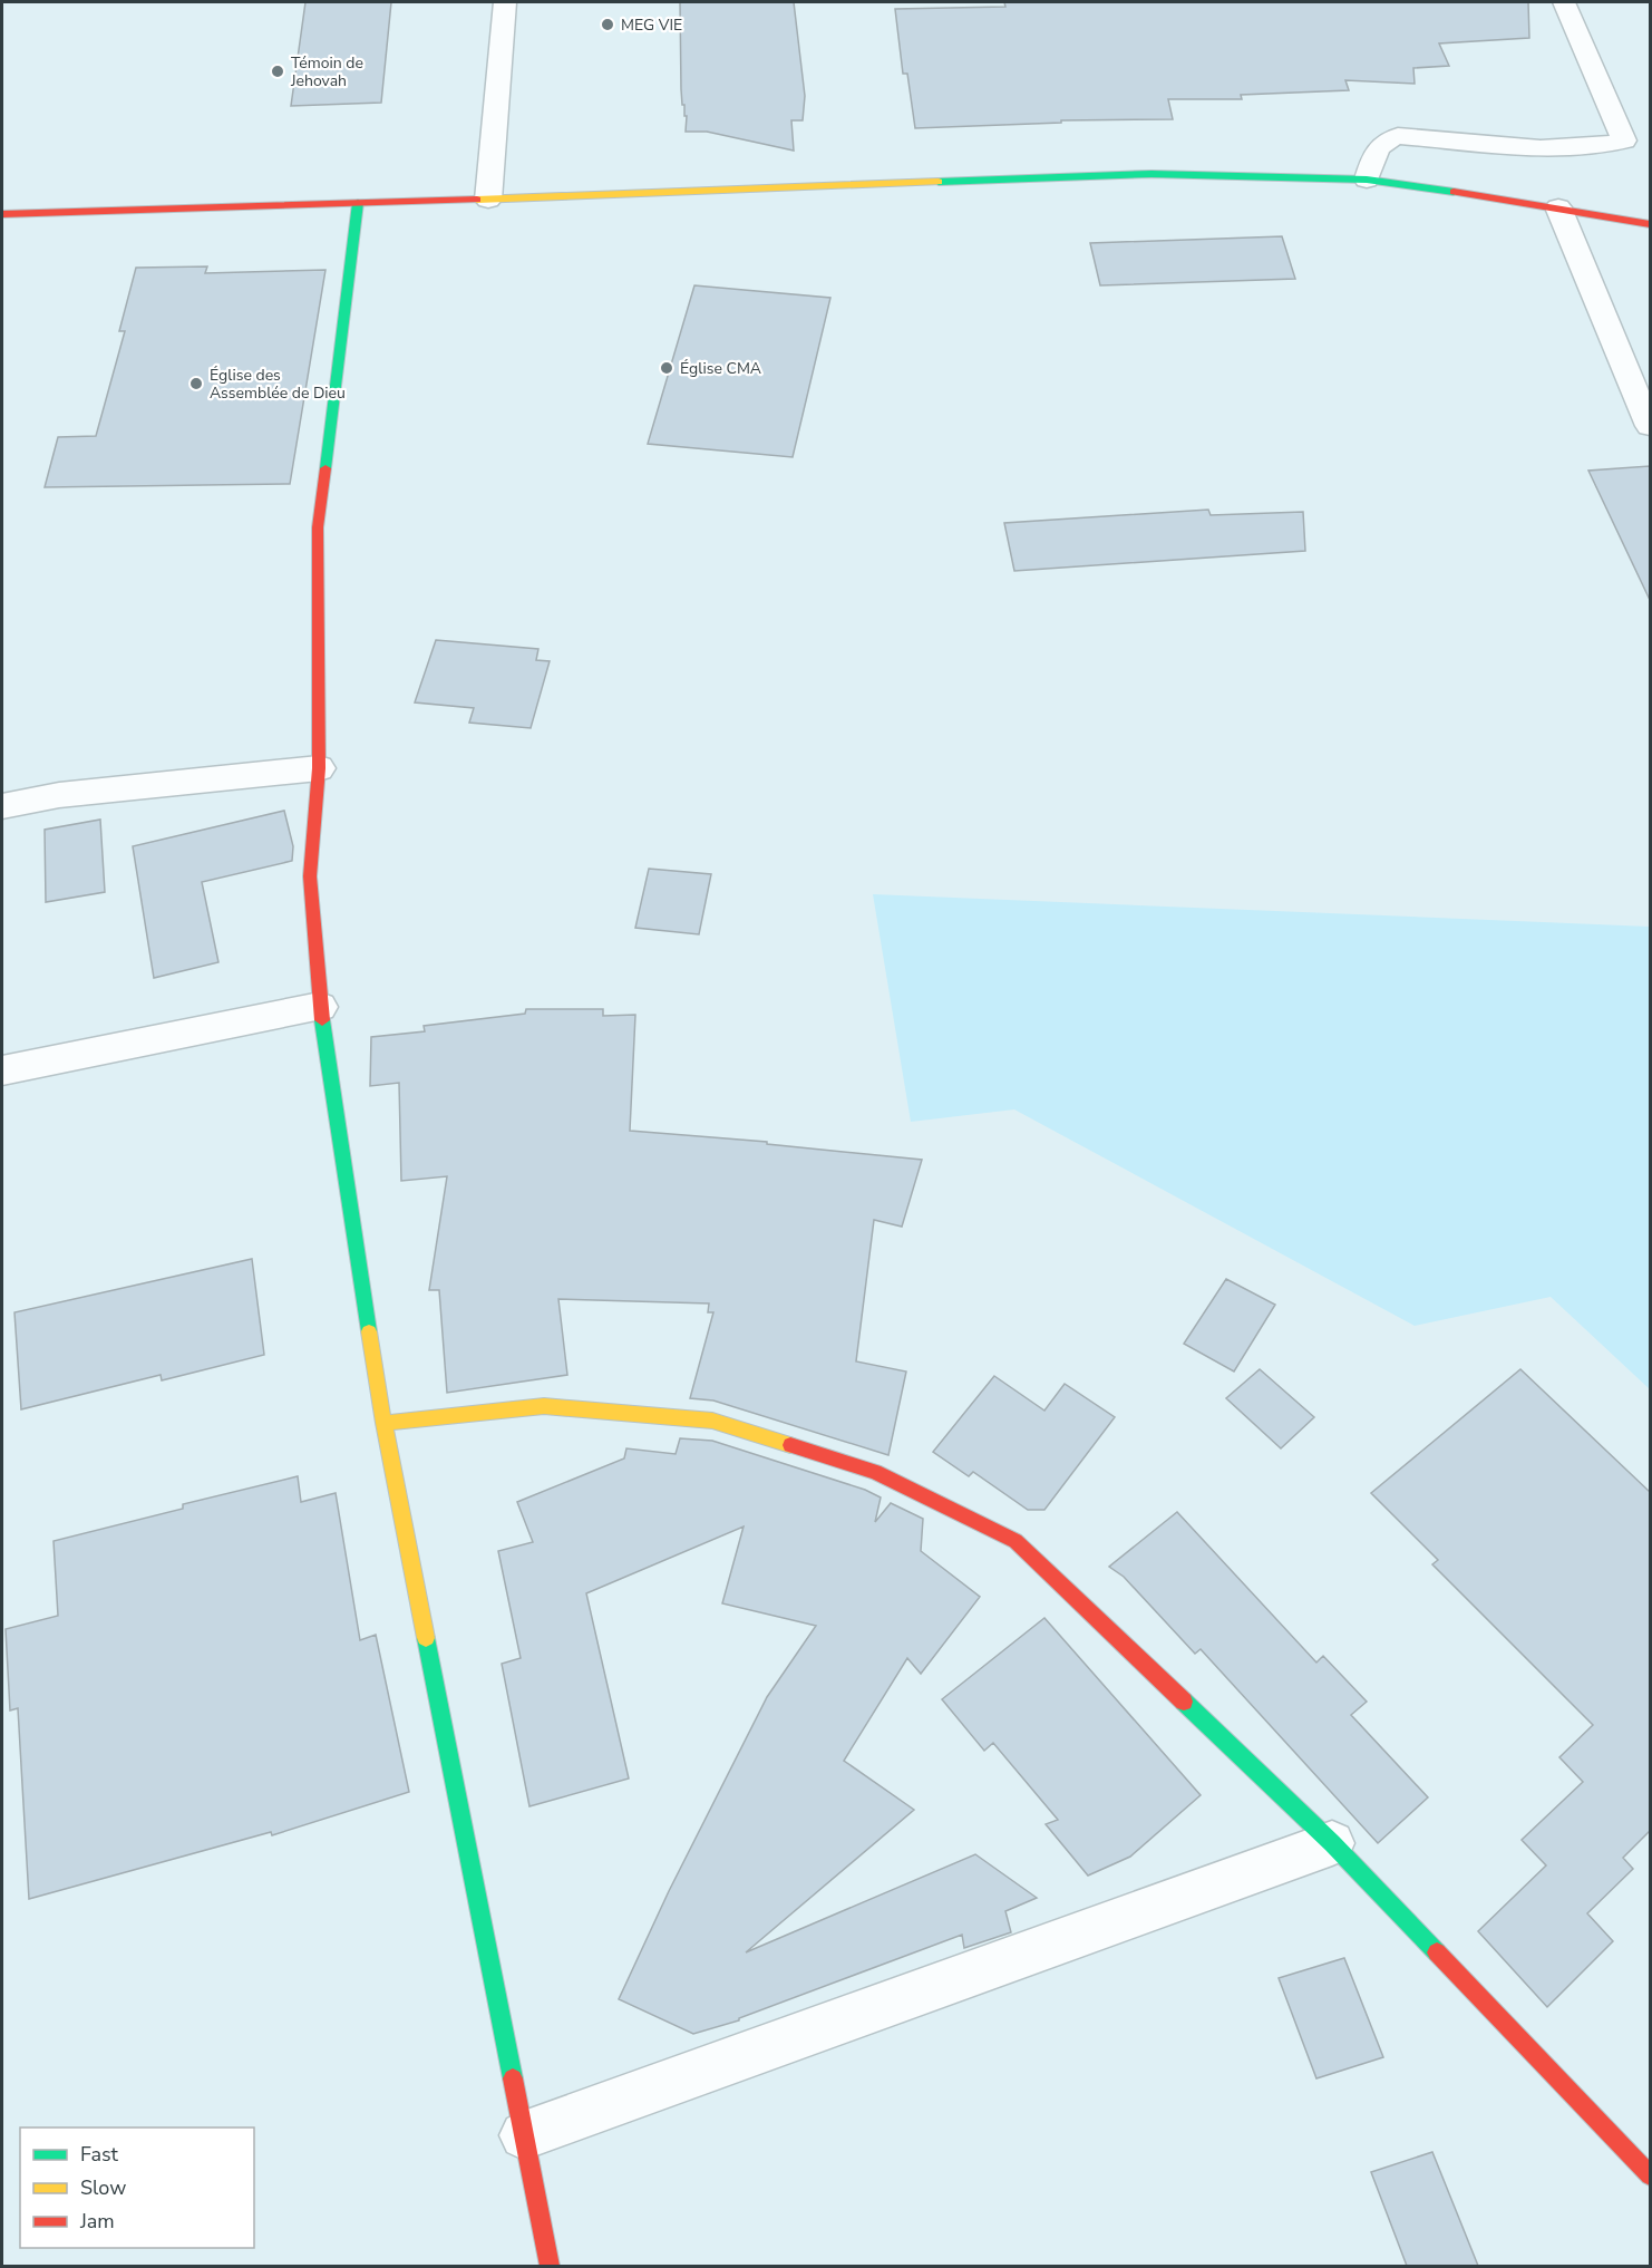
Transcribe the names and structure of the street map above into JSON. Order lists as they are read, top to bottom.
{
  "places": [
    "MEG VIE",
    "Témoin de Jehovah",
    "Église CMA",
    "Église des Assemblée de Dieu"
  ],
  "legend": ["Fast", "Slow", "Jam"]
}
